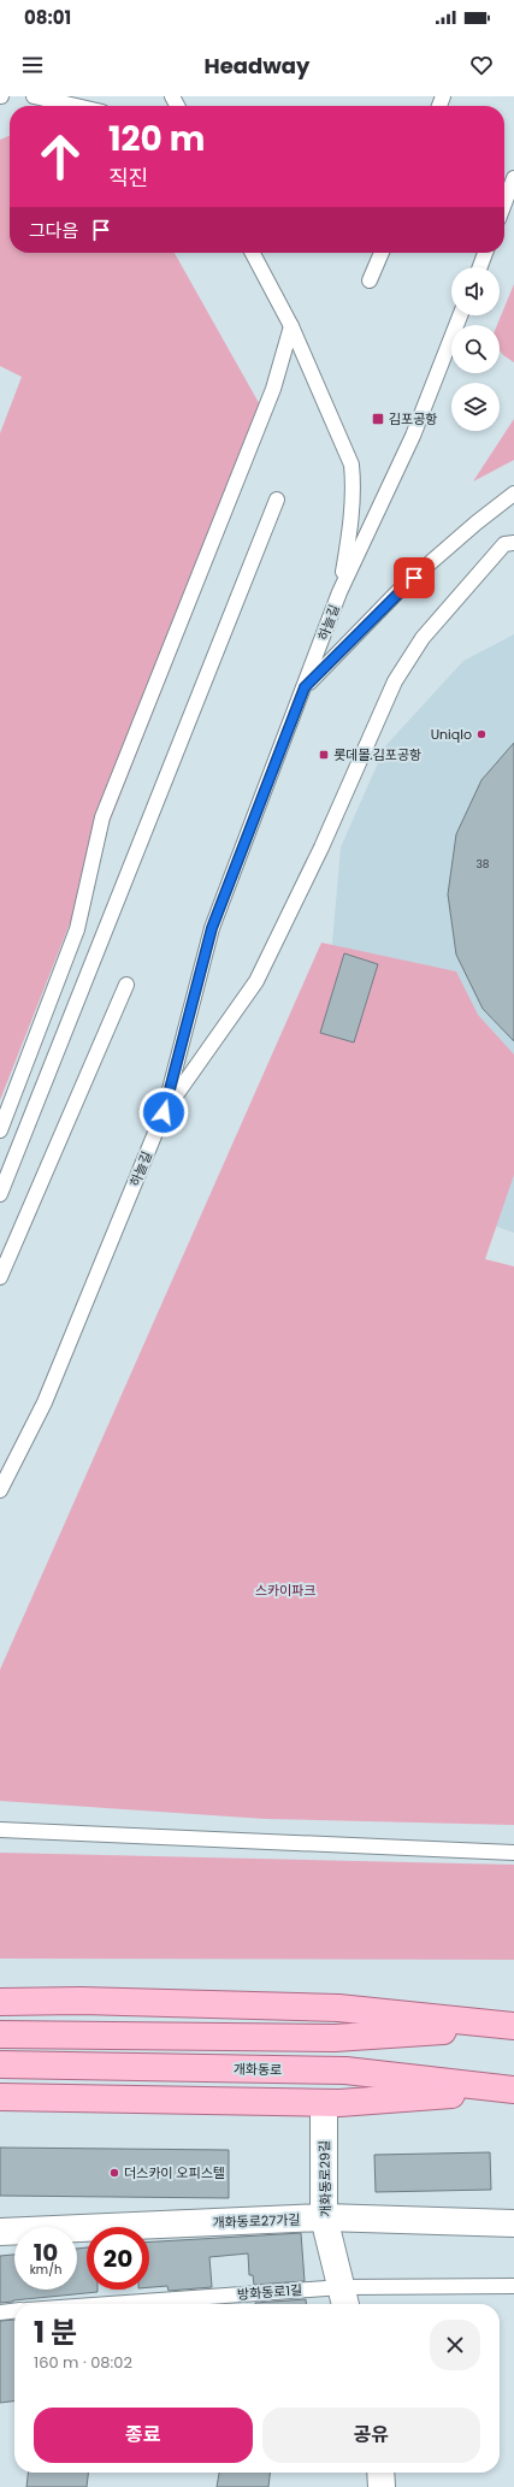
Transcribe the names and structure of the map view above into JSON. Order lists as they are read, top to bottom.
{
  "streets": {
    "main road": ["개화동로"],
    "street": ["개화동로29길", "개화동로27가길"],
    "lane": ["하늘길", "방화동로1길"]
  },
  "crossings": [
    ["개화동로", "개화동로29길"],
    ["개화동로29길", "개화동로27가길"],
    ["개화동로29길", "방화동로1길"]
  ],
  "parks": ["스카이파크"],
  "places": {
    "transit": ["김포공항", "롯데몰.김포공항"],
    "other": ["Uniqlo", "더스카이 오피스텔"]
  },
  "house_numbers": ["38"],
  "page": {
    "status": "08:01",
    "header": "Headway",
    "turn": ["120 m", "직진"],
    "then": "그다음",
    "speed": "10 km/h",
    "limit": "20",
    "heading": ["1 분", "160 m · 08:02"],
    "buttons": ["종료", "공유"]
  }
}
